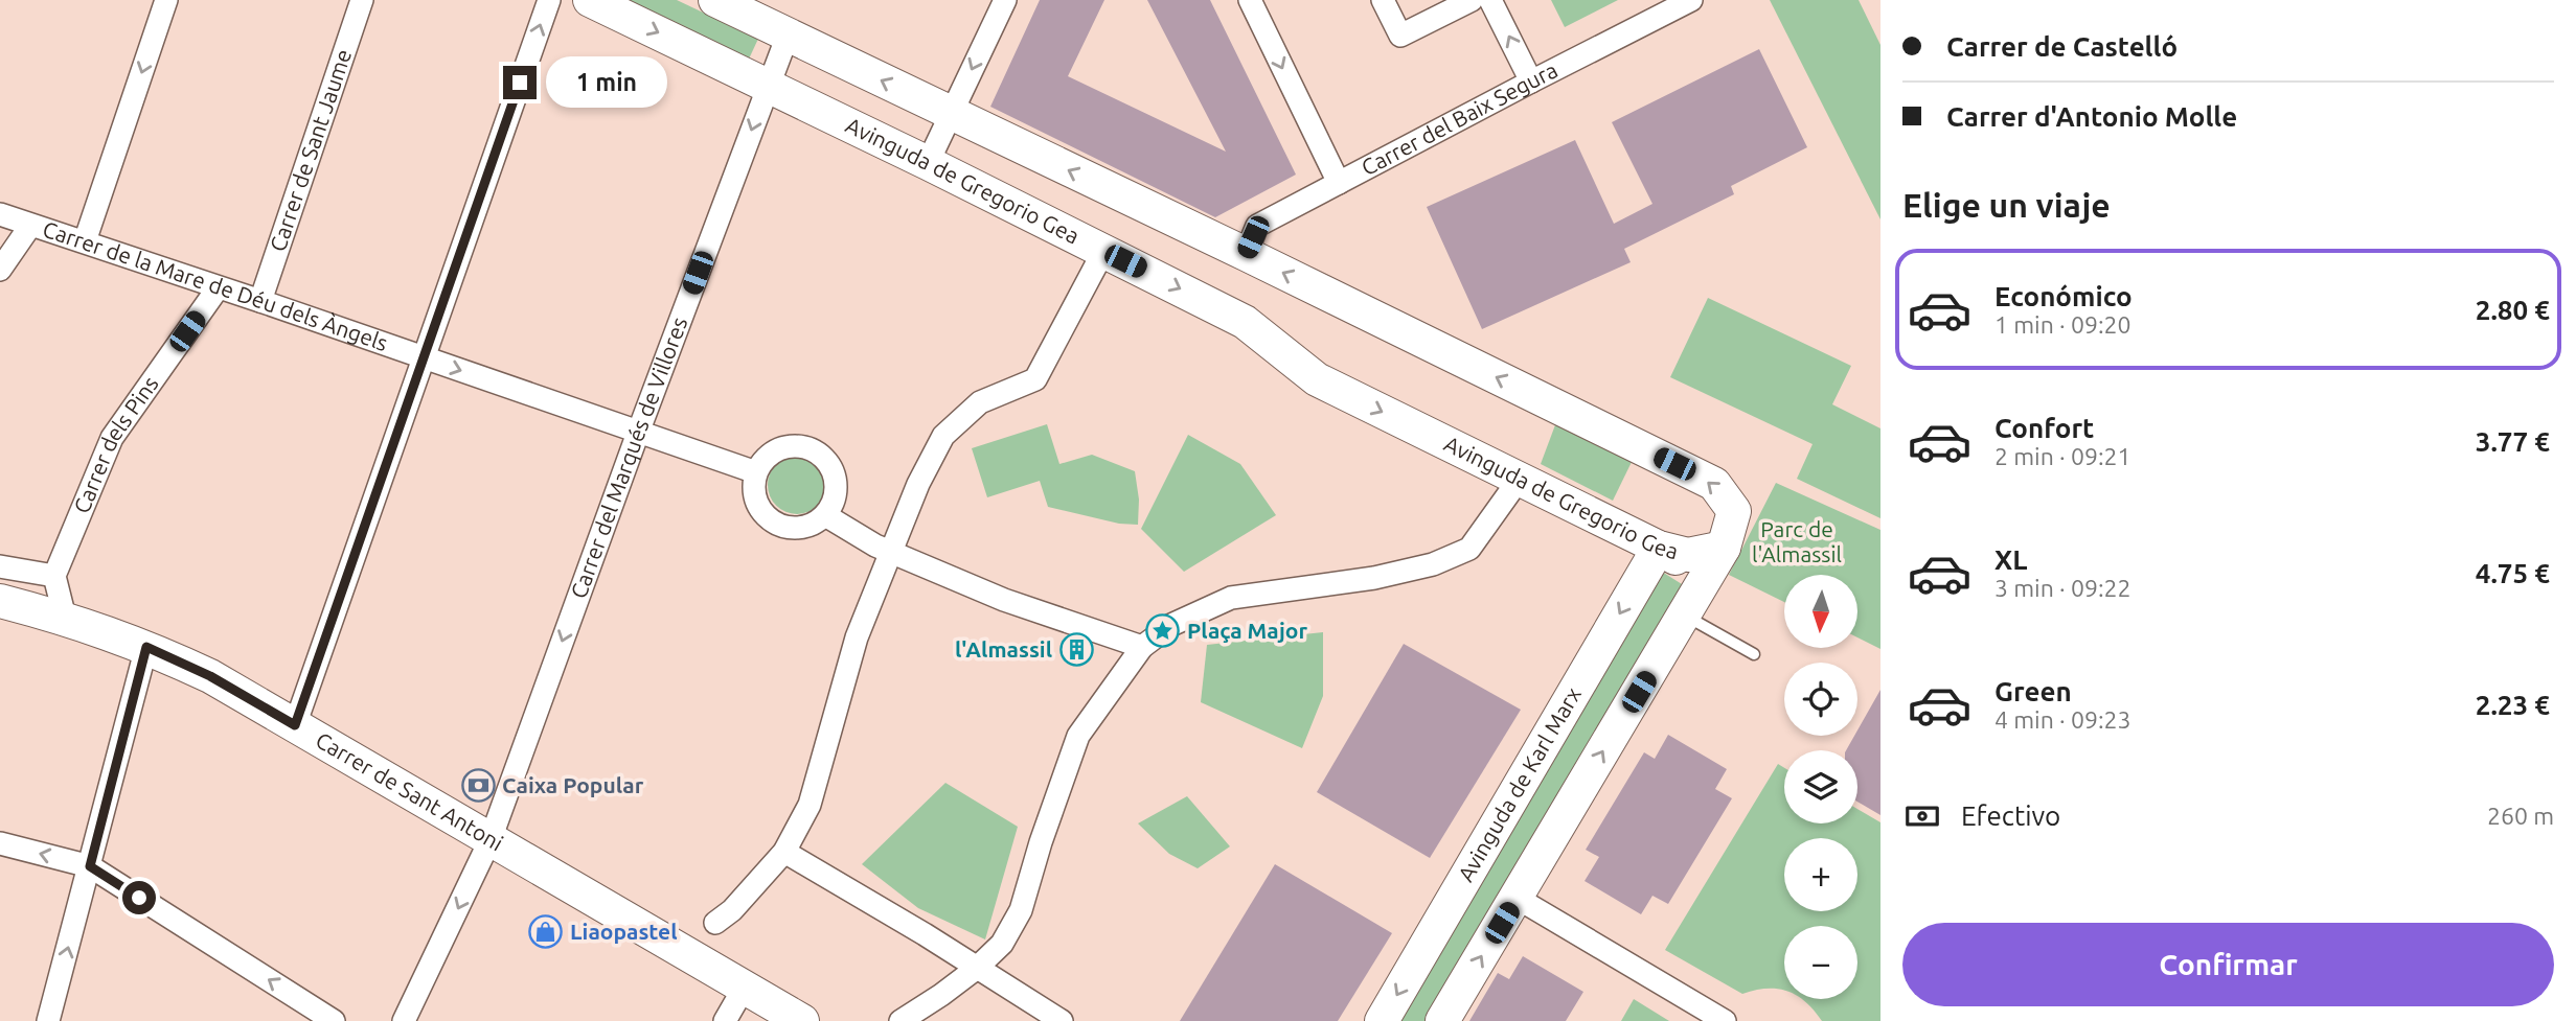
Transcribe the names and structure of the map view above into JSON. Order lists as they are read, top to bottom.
{
  "streets": {
    "street": [
      "Carrer del Baix Segura",
      "Carrer de Sant Jaume",
      "Avinguda de Gregorio Gea",
      "Carrer de la Mare de Déu dels Àngels",
      "Carrer dels Pins",
      "Carrer del Marqués de Villores",
      "Avinguda de Karl Marx",
      "Carrer de Sant Antoni"
    ]
  },
  "crossings": [
    ["Carrer de Sant Jaume", "Carrer de la Mare de Déu dels Àngels"],
    ["Avinguda de Gregorio Gea", "Carrer del Marqués de Villores"],
    ["Avinguda de Gregorio Gea", "Avinguda de Karl Marx"],
    ["Carrer de la Mare de Déu dels Àngels", "Carrer dels Pins"],
    ["Carrer de la Mare de Déu dels Àngels", "Carrer del Marqués de Villores"],
    ["Carrer del Marqués de Villores", "Carrer de Sant Antoni"]
  ],
  "one_way": ["Carrer del Marqués de Villores"],
  "parks": ["Parc de l'Almassil"],
  "places": {
    "place": ["Plaça Major"],
    "building": ["l'Almassil"],
    "bank": ["Caixa Popular"],
    "shop": ["Liaopastel"]
  },
  "north": "bottom",
  "page": {
    "banner": ["Carrer de Castelló", "Carrer d'Antonio Molle"],
    "bubble": "1 min",
    "heading": "Elige un viaje",
    "list": [
      {
        "name": "Económico",
        "note": "1 min · 09:20",
        "value": "2.80 €"
      },
      {
        "name": "Confort",
        "note": "2 min · 09:21",
        "value": "3.77 €"
      },
      {
        "name": "XL",
        "note": "3 min · 09:22",
        "value": "4.75 €"
      },
      {
        "name": "Green",
        "note": "4 min · 09:23",
        "value": "2.23 €"
      }
    ],
    "map_buttons": ["+", "−"],
    "pay": ["Efectivo", "260 m"],
    "buttons": "Confirmar"
  }
}
